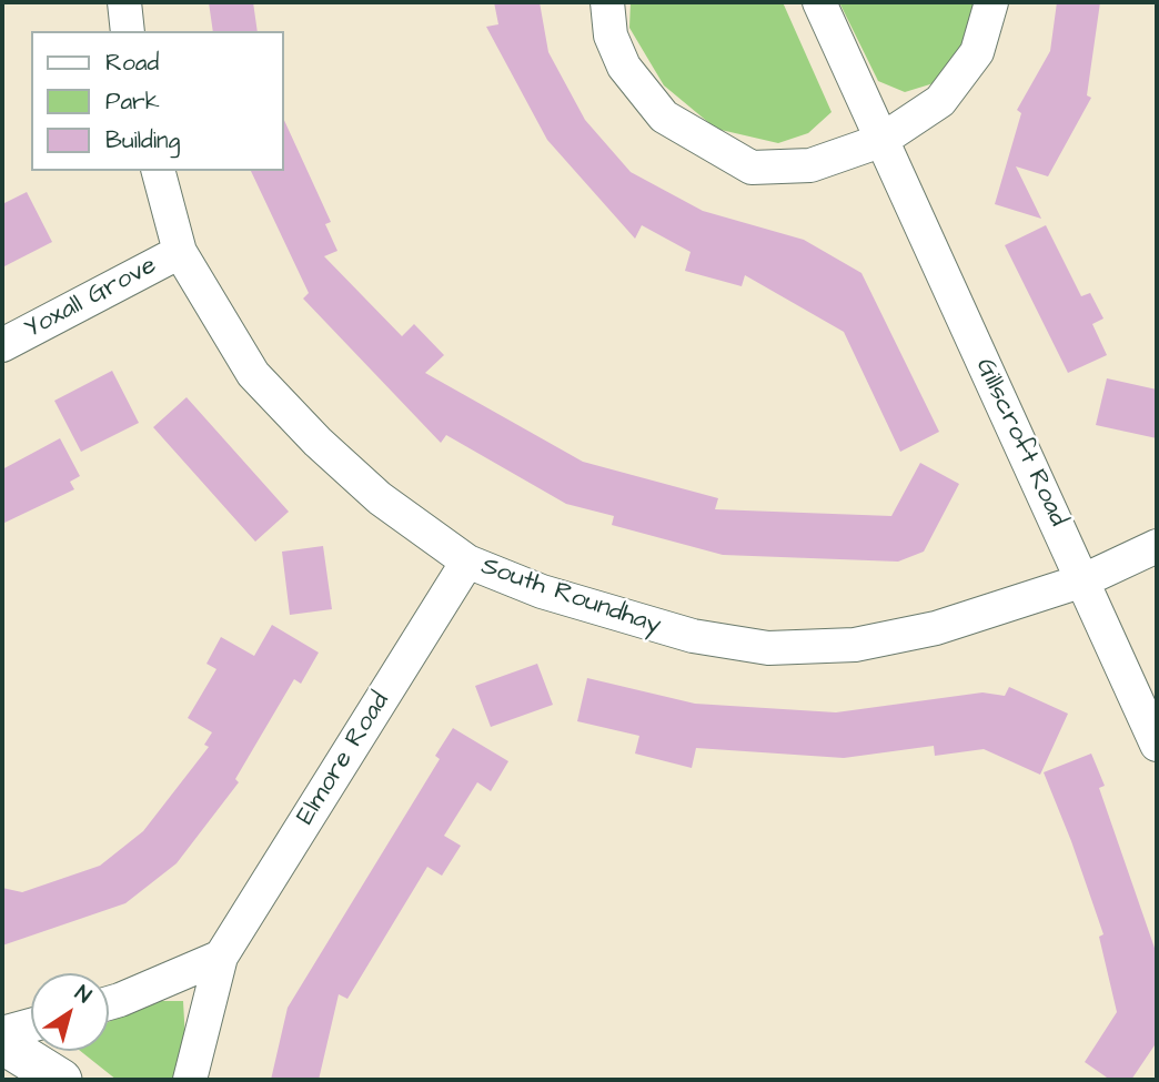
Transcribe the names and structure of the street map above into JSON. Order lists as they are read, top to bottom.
{
  "streets": {
    "street": [
      "Yoxall Grove",
      "Gillscroft Road",
      "South Roundhay",
      "Elmore Road"
    ]
  },
  "crossings": [
    ["Yoxall Grove", "South Roundhay"],
    ["Gillscroft Road", "South Roundhay"],
    ["South Roundhay", "Elmore Road"]
  ],
  "legend": ["Road", "Park", "Building"],
  "north": "top right"
}
